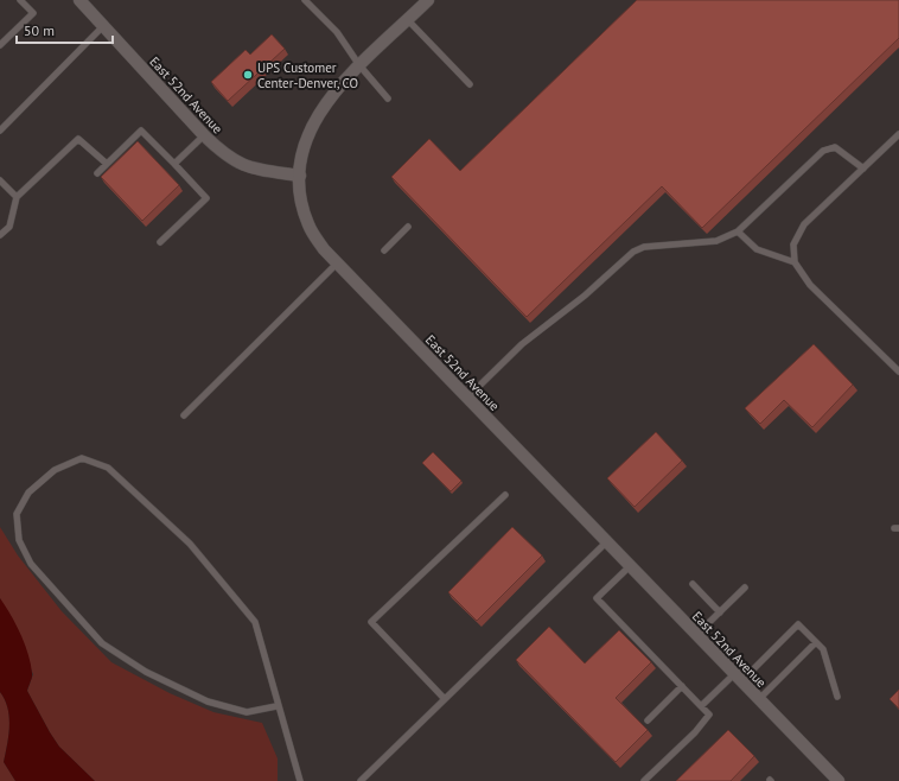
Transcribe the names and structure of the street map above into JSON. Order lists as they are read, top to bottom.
{
  "streets": {
    "street": ["East 52nd Avenue"]
  },
  "places": ["UPS Customer Center-Denver, CO"],
  "scale_bar": "50 m"
}
